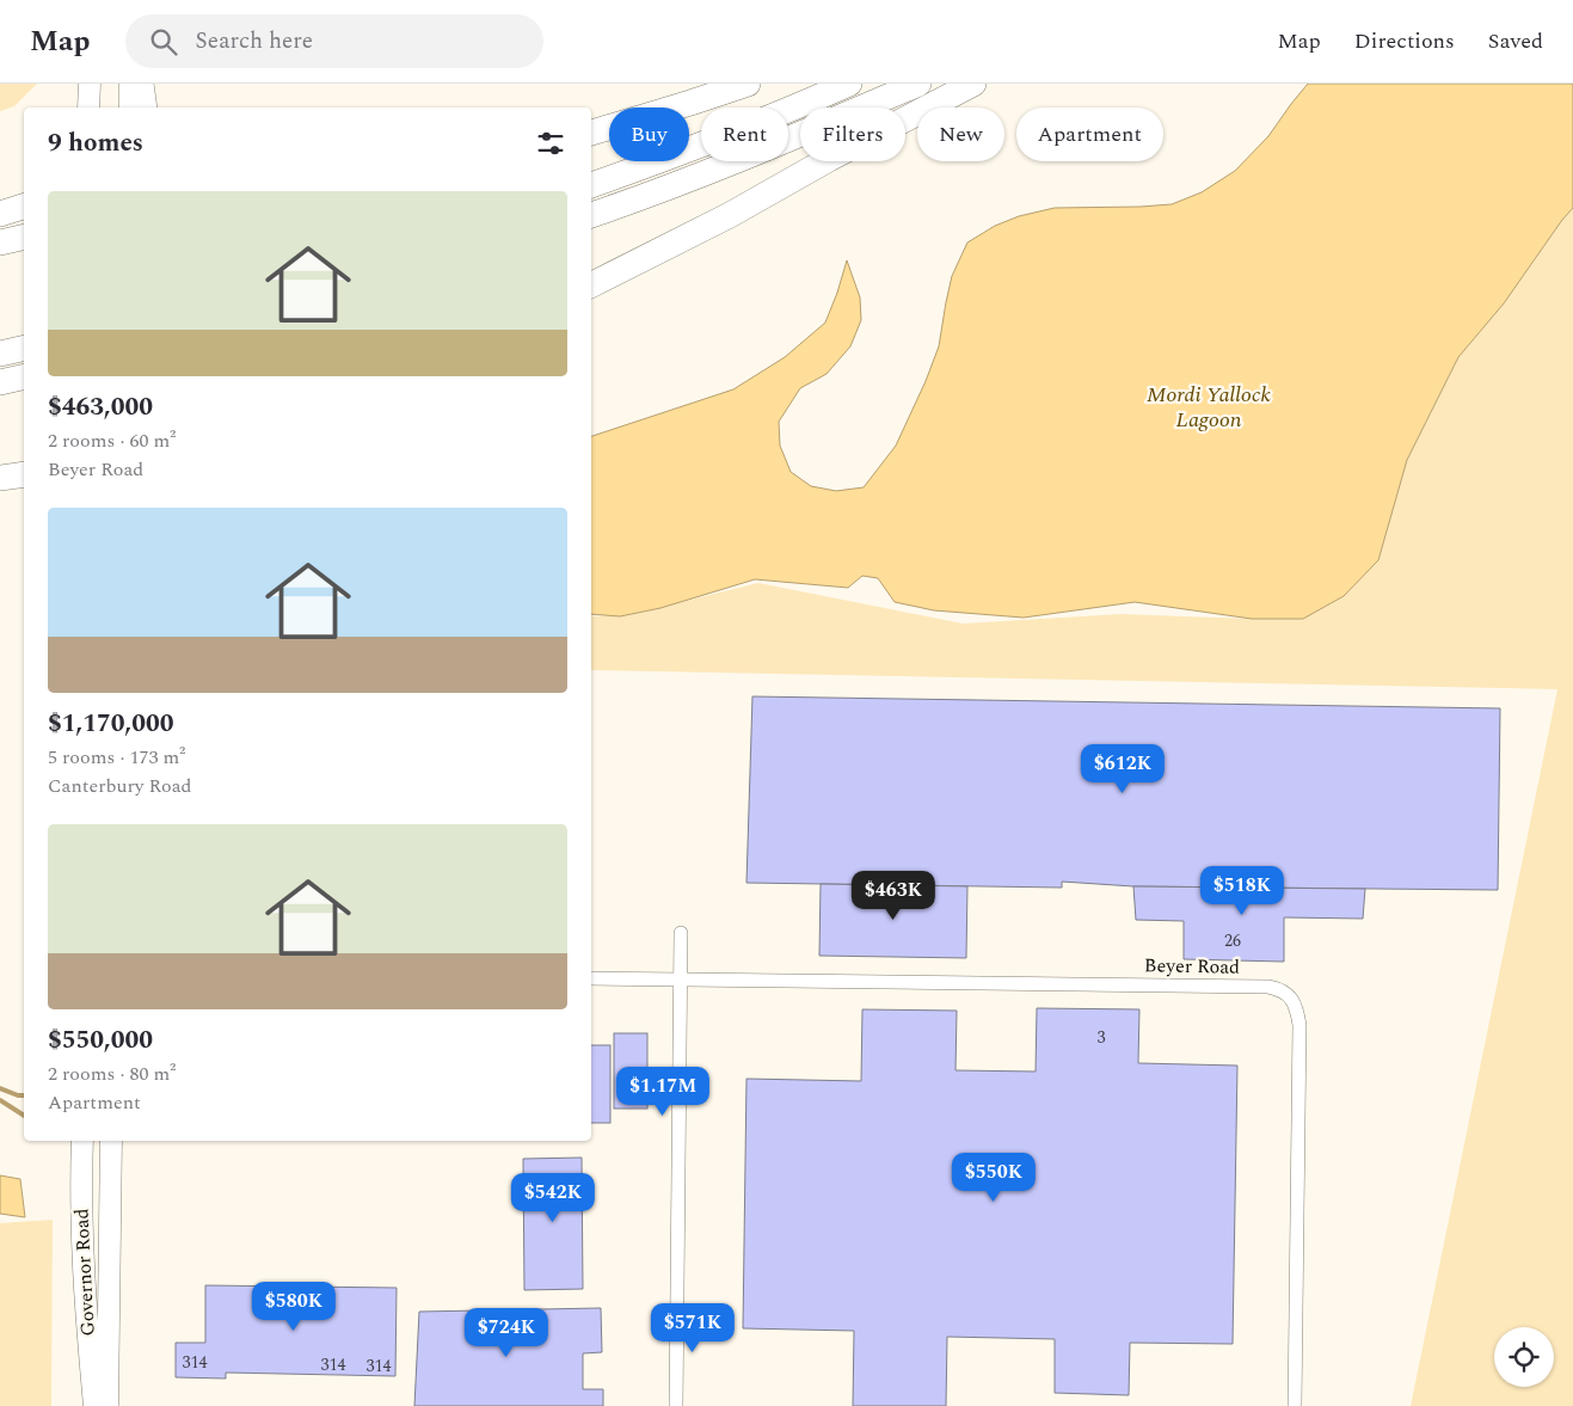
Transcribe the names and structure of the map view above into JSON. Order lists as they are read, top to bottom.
{
  "streets": {
    "main road": ["Governor Road"],
    "street": ["Beyer Road"]
  },
  "water": ["Mordi Yallock Lagoon"],
  "house_numbers": [
    "26",
    "3",
    "314",
    "314",
    "314"
  ],
  "page": {
    "header": "Map",
    "search": "Search here",
    "nav": ["Map", "Directions", "Saved"],
    "chip": [
      "Buy",
      "Rent",
      "Filters",
      "New",
      "Apartment"
    ],
    "heading": "9 homes",
    "list": [
      {
        "name": "$463,000",
        "note": "2 rooms · 60 m² · Beyer Road"
      },
      {
        "name": "$1,170,000",
        "note": "5 rooms · 173 m² · Canterbury Road"
      },
      {
        "name": "$550,000",
        "note": "2 rooms · 80 m² · Apartment"
      }
    ],
    "price": [
      "$612K",
      "$518K",
      "$463K",
      "$1.17M",
      "$550K",
      "$542K",
      "$580K",
      "$571K",
      "$724K"
    ]
  }
}
